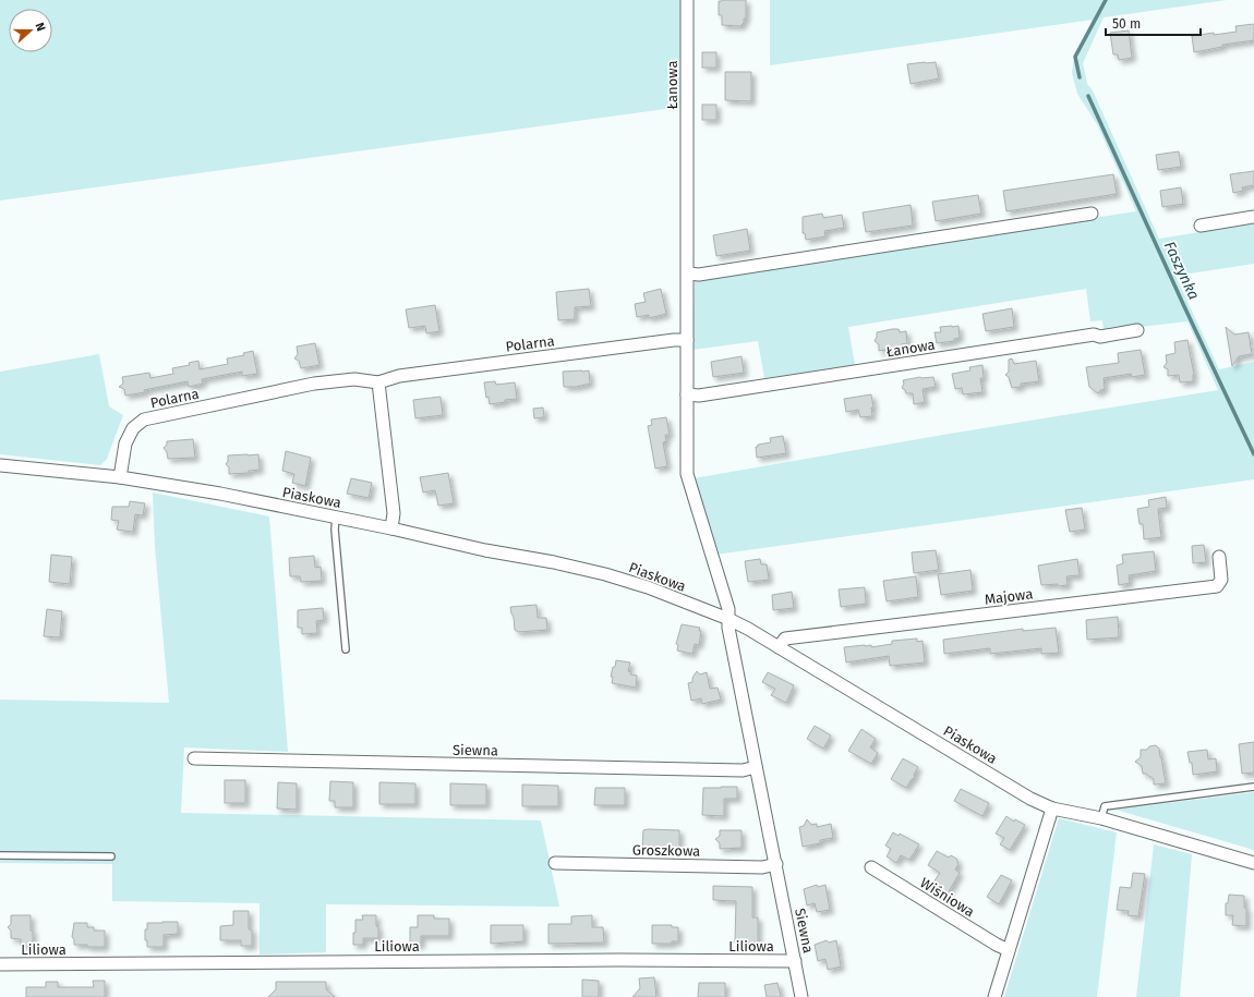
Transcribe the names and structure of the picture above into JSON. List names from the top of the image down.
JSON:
{
  "streets": {
    "street": [
      "Łanowa",
      "Polarna",
      "Piaskowa",
      "Majowa",
      "Siewna",
      "Groszkowa",
      "Wiśniowa",
      "Liliowa"
    ]
  },
  "crossings": [
    ["Łanowa", "Polarna"],
    ["Łanowa", "Piaskowa"],
    ["Łanowa", "Siewna"],
    ["Polarna", "Piaskowa"],
    ["Piaskowa", "Majowa"],
    ["Piaskowa", "Siewna"],
    ["Siewna", "Groszkowa"],
    ["Siewna", "Liliowa"]
  ],
  "water": ["Faszynka"],
  "scale_bar": "50 m",
  "north": "right"
}
